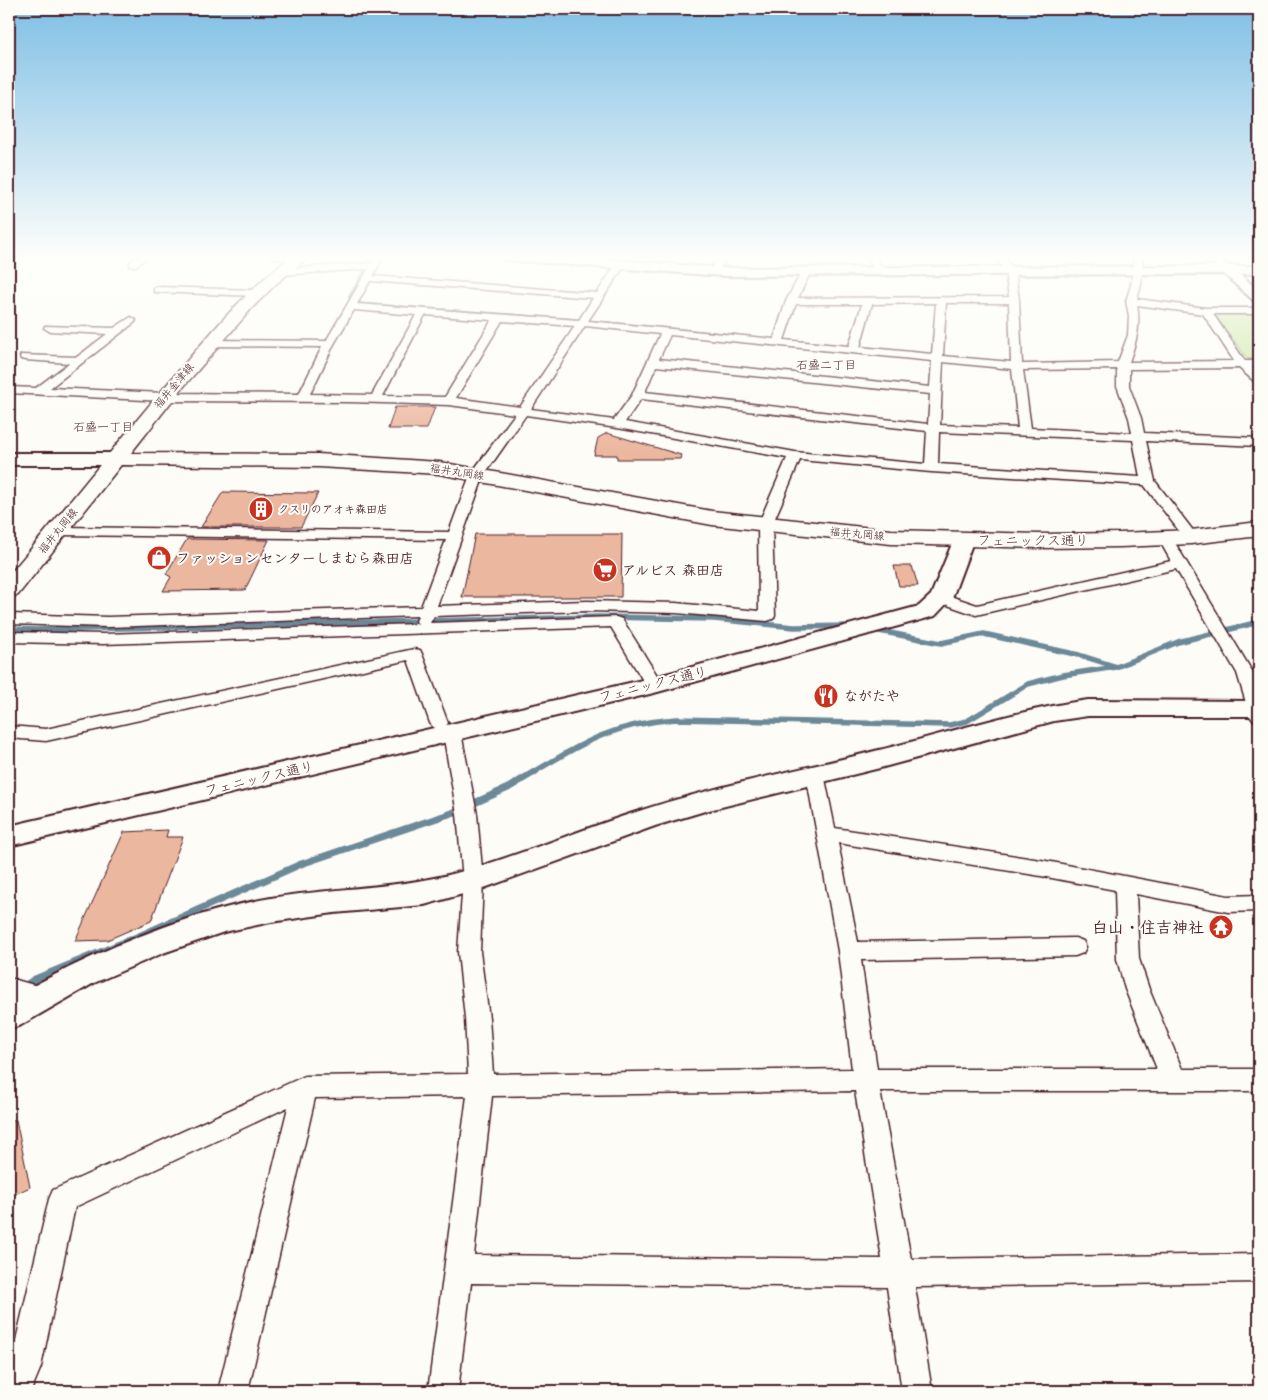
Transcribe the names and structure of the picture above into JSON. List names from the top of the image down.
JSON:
{
  "streets": {
    "main road": ["福井金津線", "福井丸岡線", "フェニックス通り"]
  },
  "crossings": [
    ["福井金津線", "福井丸岡線"],
    ["福井丸岡線", "フェニックス通り"]
  ],
  "districts": ["石盛二丁目", "石盛一丁目"],
  "places": {
    "building": ["クスリのアオキ森田店"],
    "shop": ["ファッションセンターしまむら森田店"],
    "supermarket": ["アルビス 森田店"],
    "restaurant": ["ながたや"],
    "temple": ["白山・住吉神社"]
  }
}
